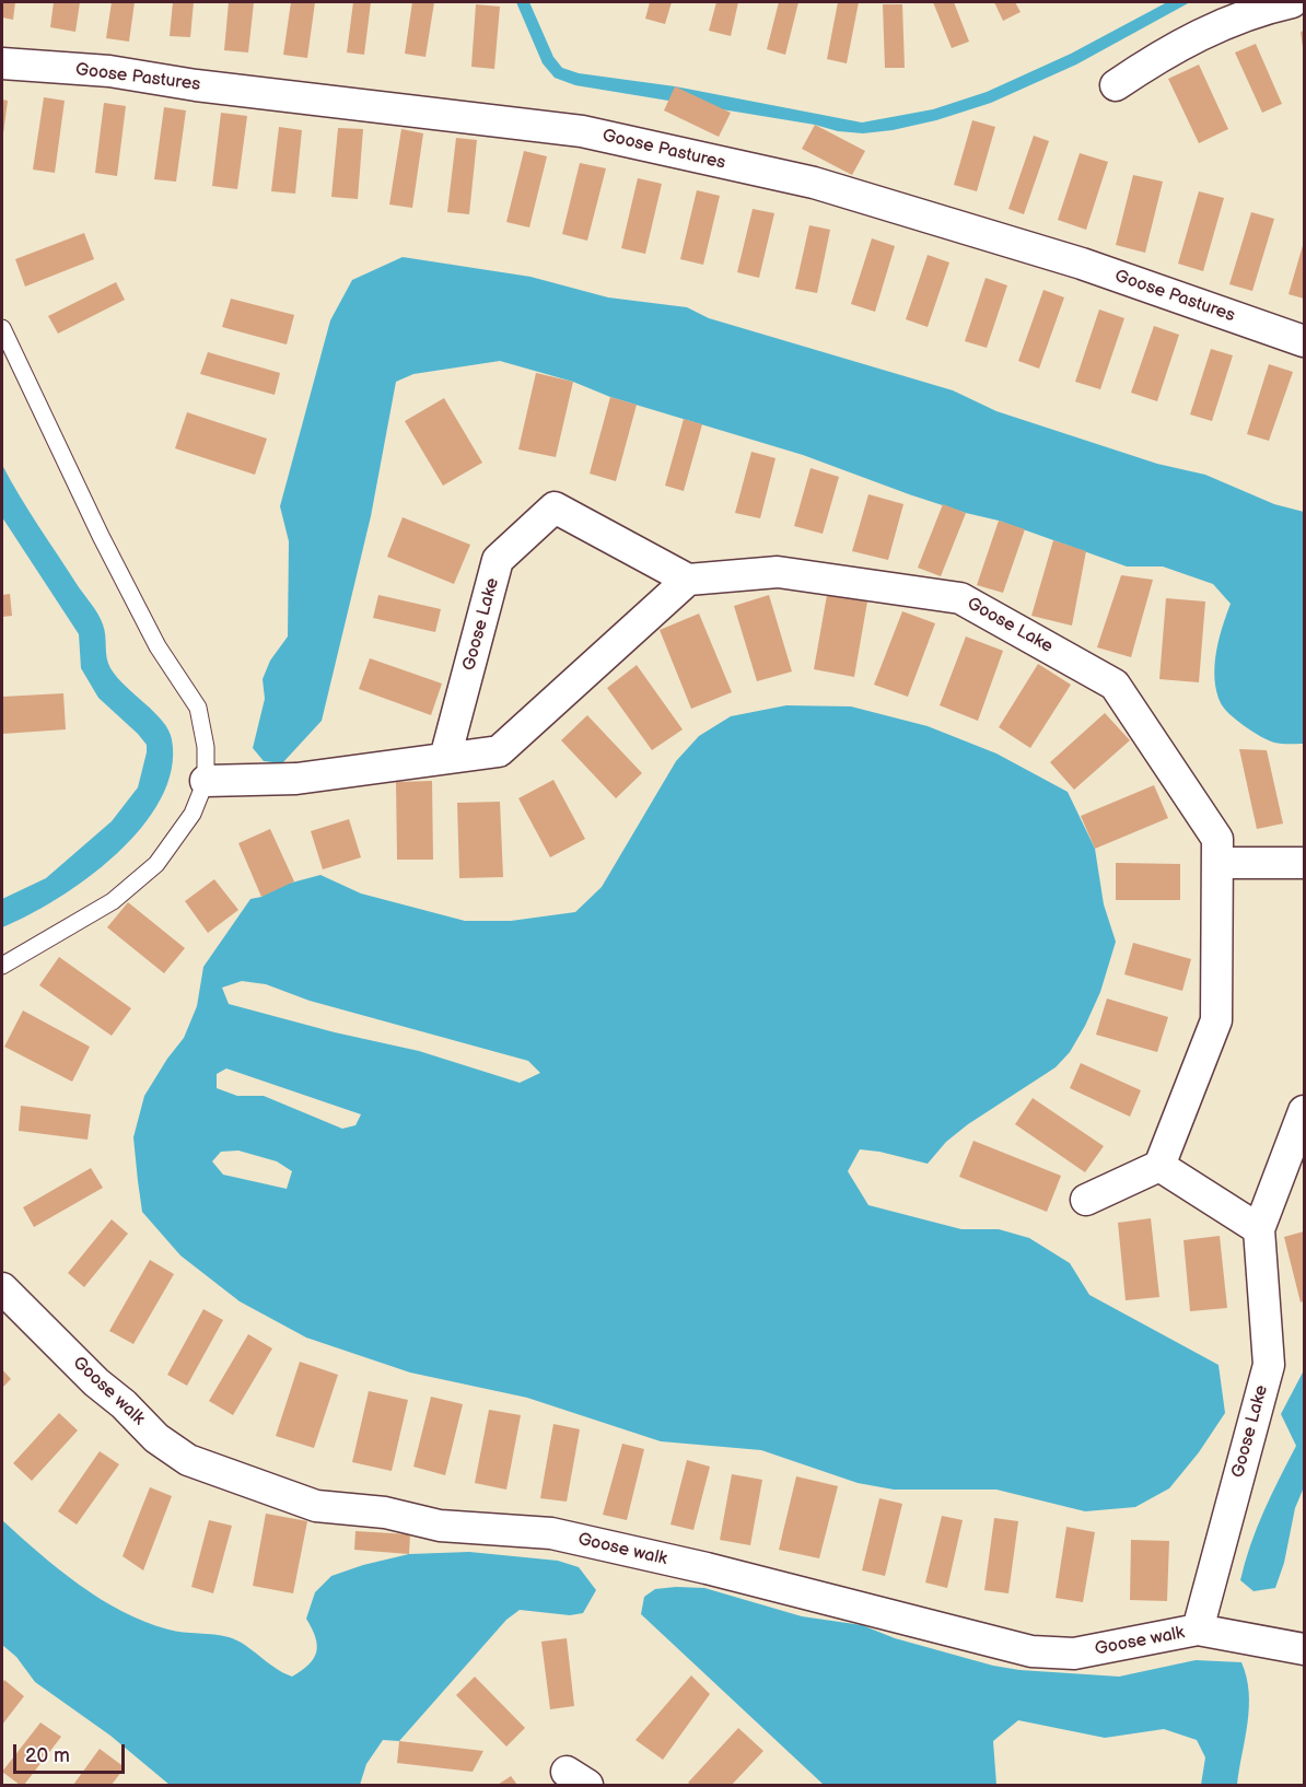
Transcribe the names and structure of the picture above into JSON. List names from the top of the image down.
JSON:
{
  "streets": {
    "street": ["Goose Pastures", "Goose Lake", "Goose walk"]
  },
  "crossings": [
    ["Goose Lake", "Goose walk"]
  ],
  "scale_bar": "20 m"
}
